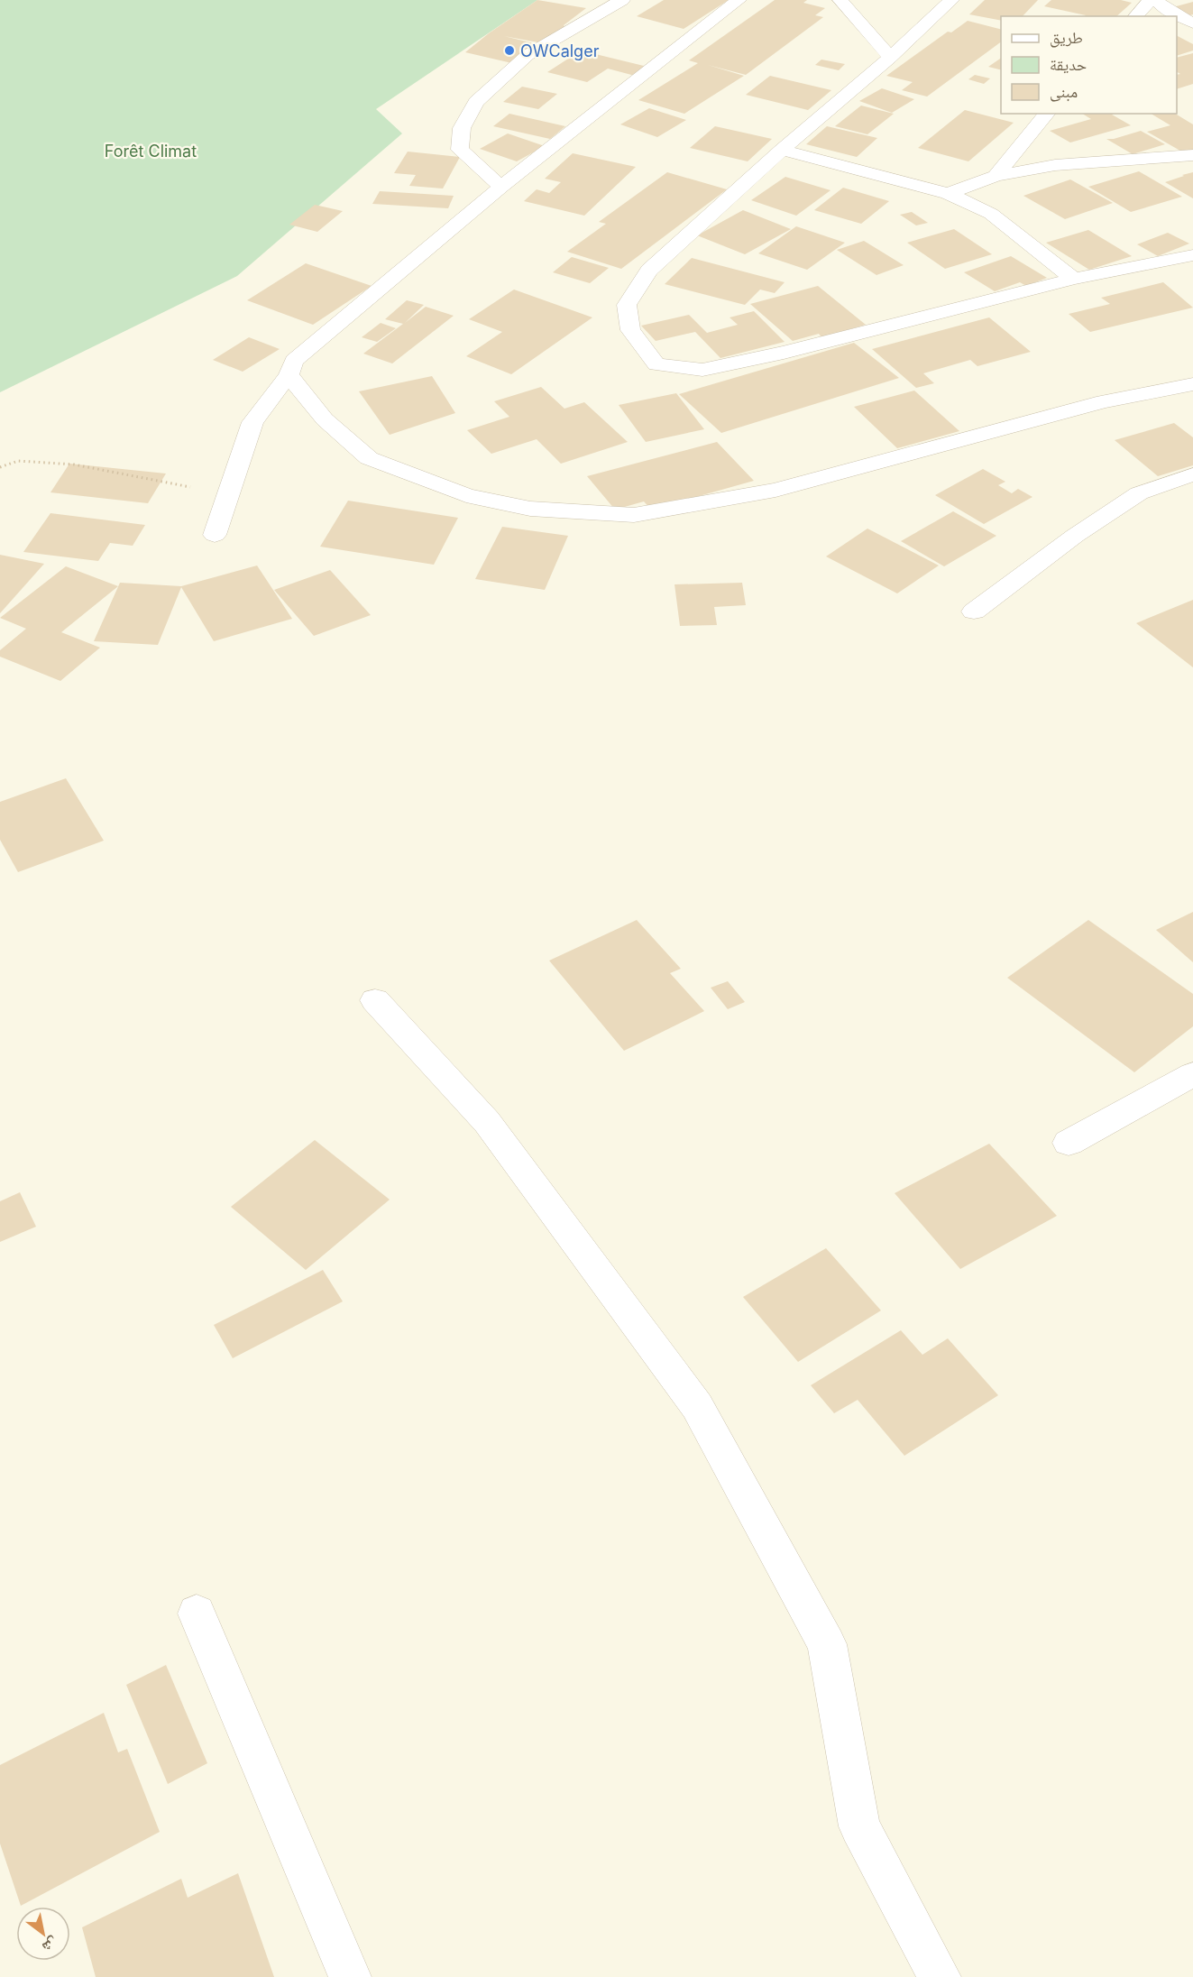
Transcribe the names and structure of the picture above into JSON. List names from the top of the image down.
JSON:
{
  "parks": ["Forêt Climat"],
  "places": ["OWCalger"],
  "legend": ["طريق", "حديقة", "مبنى"],
  "north": "bottom right"
}
